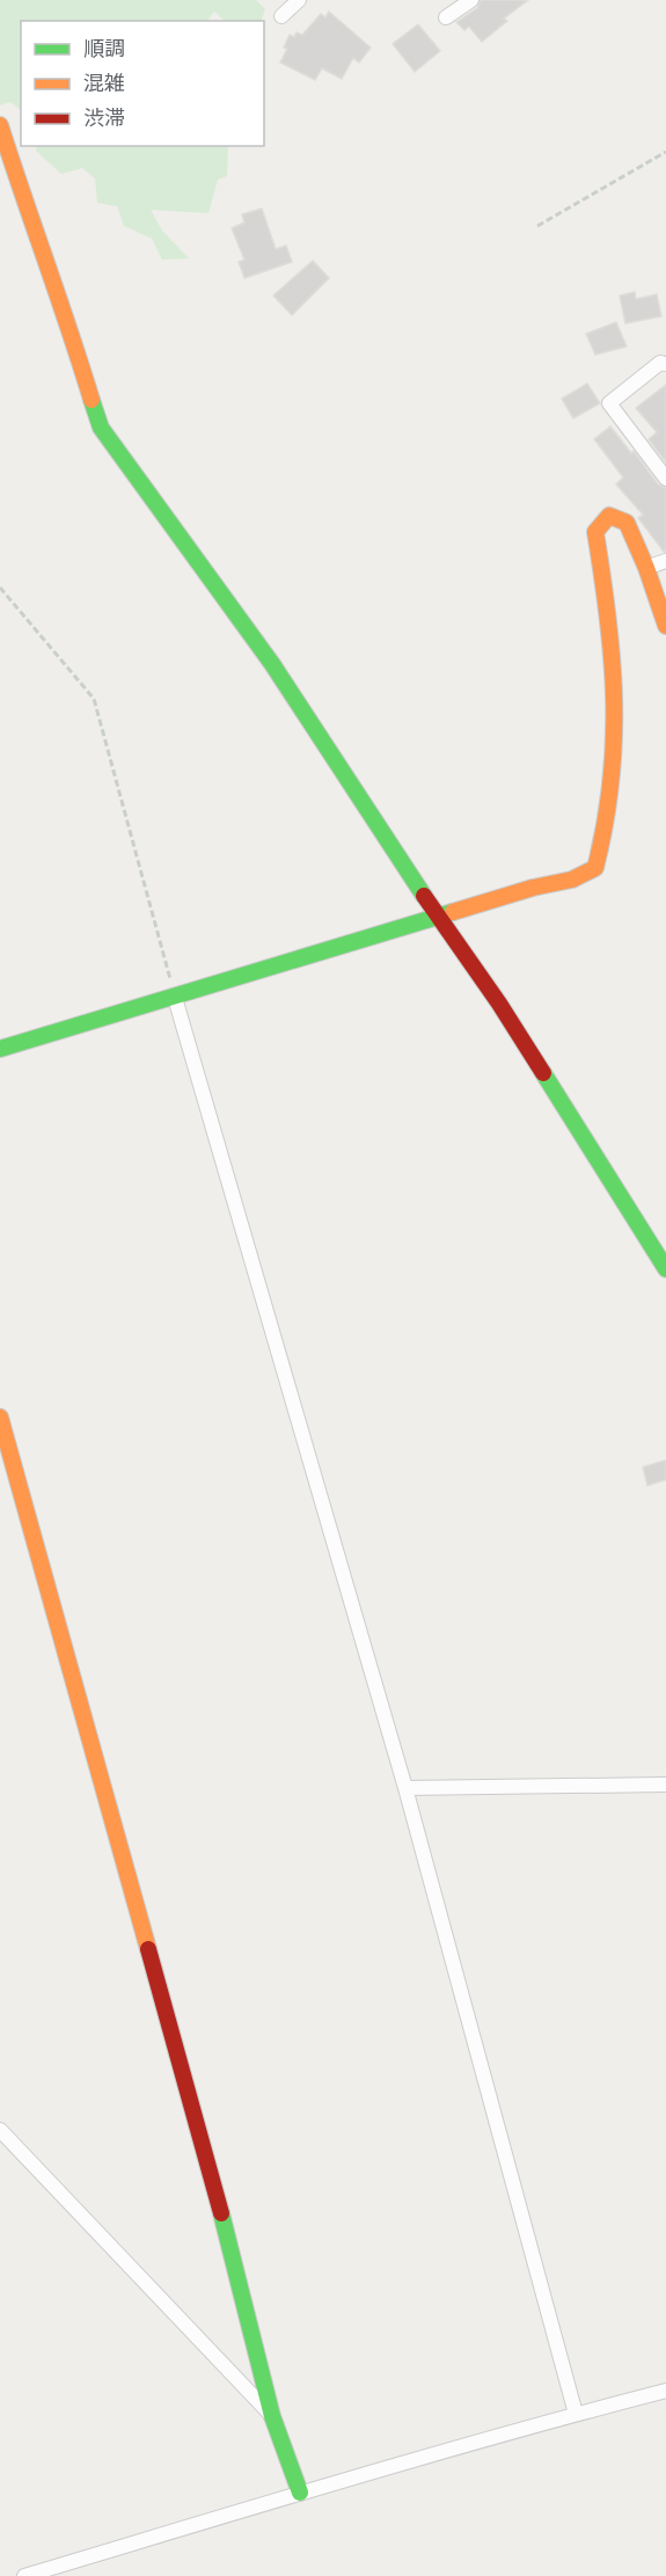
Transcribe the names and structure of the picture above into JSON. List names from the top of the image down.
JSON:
{
  "legend": ["順調", "混雑", "渋滞"]
}
